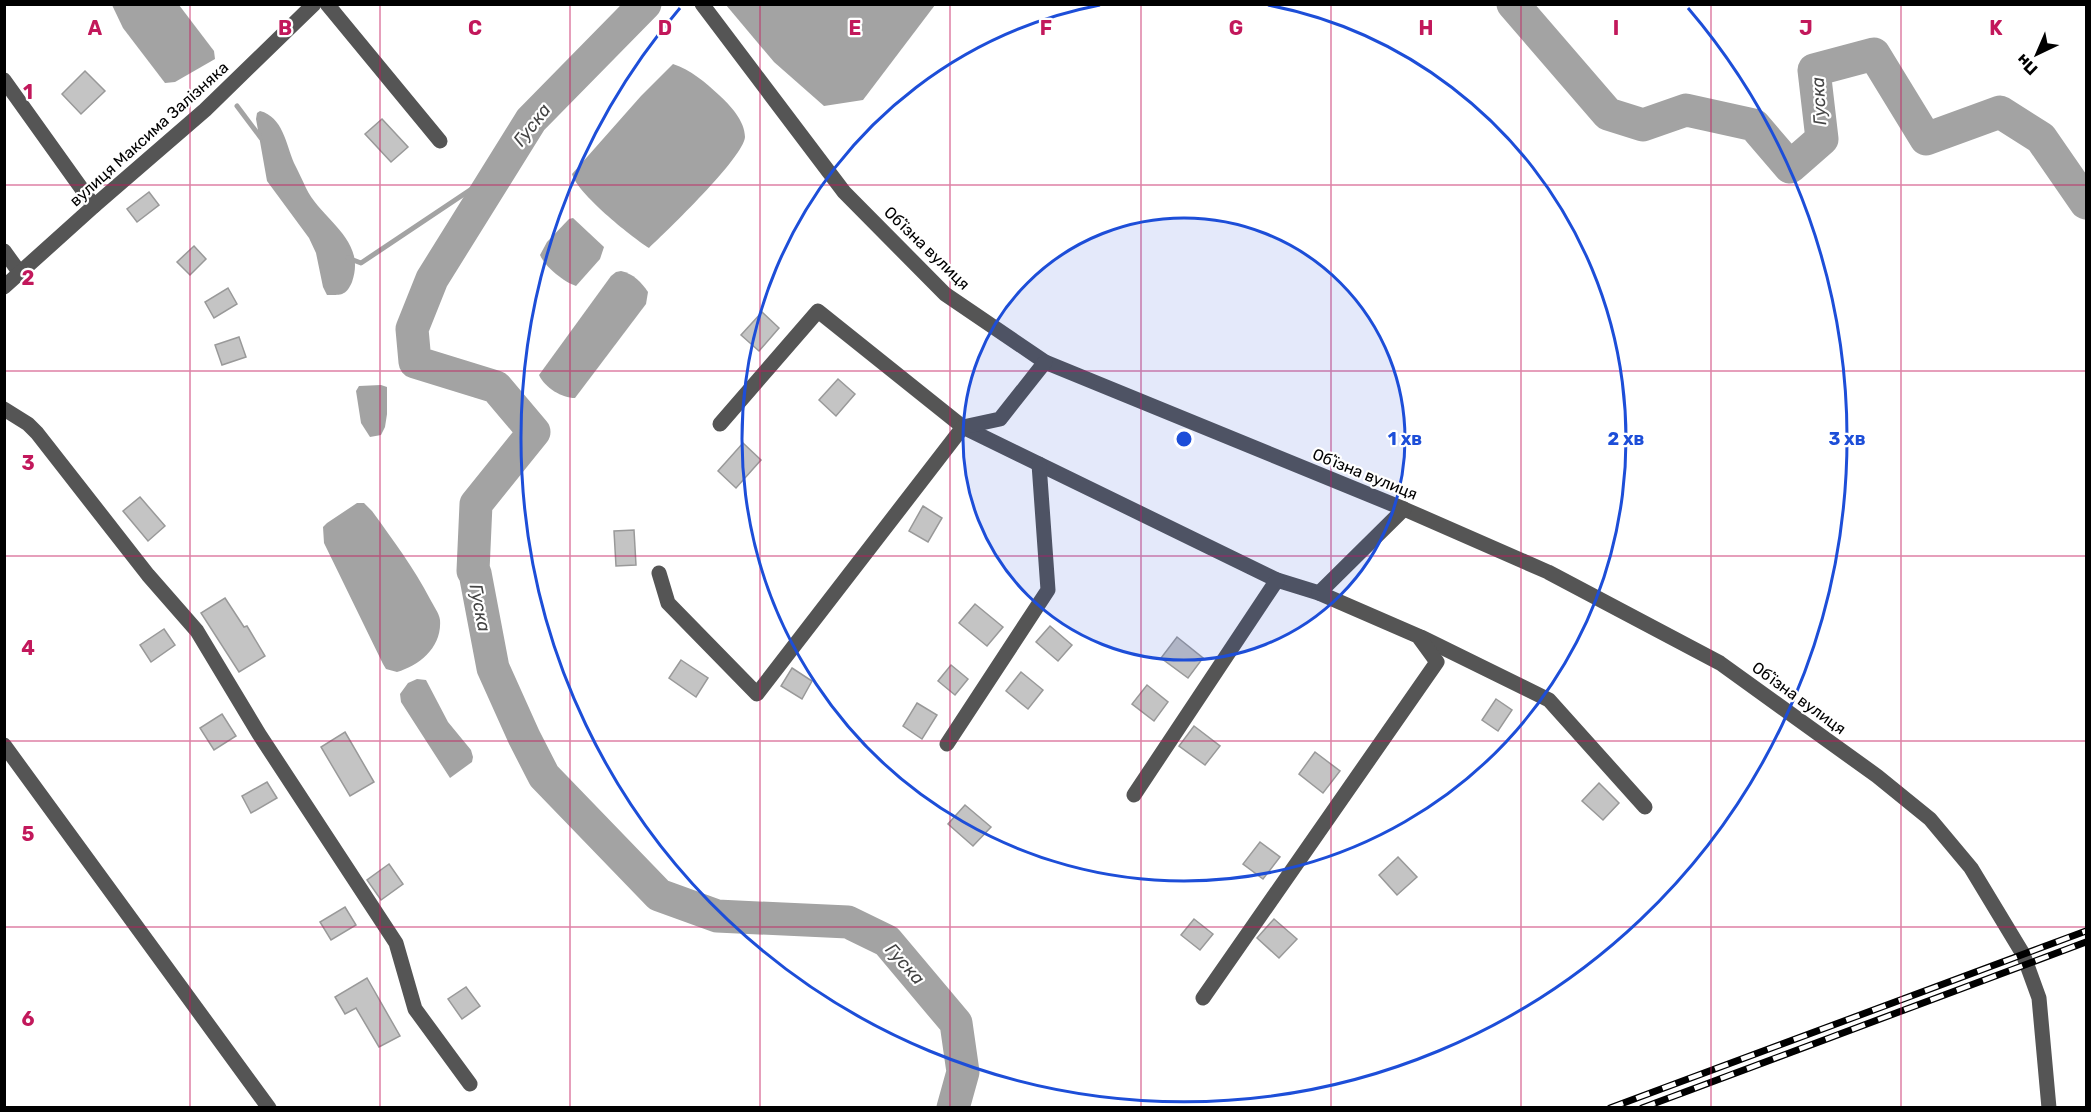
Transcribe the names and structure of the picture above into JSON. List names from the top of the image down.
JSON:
{
  "streets": {
    "street": ["вулиця Максима Залізняка", "Обʼїзна вулиця"]
  },
  "water": ["Гуска"],
  "north": "bottom left",
  "grid": {
    "columns": [
      "A",
      "B",
      "C",
      "D",
      "E",
      "F",
      "G",
      "H",
      "I",
      "J",
      "K"
    ],
    "rows": [
      "1",
      "2",
      "3",
      "4",
      "5",
      "6"
    ]
  },
  "rings": ["1 хв", "2 хв", "3 хв"]
}
